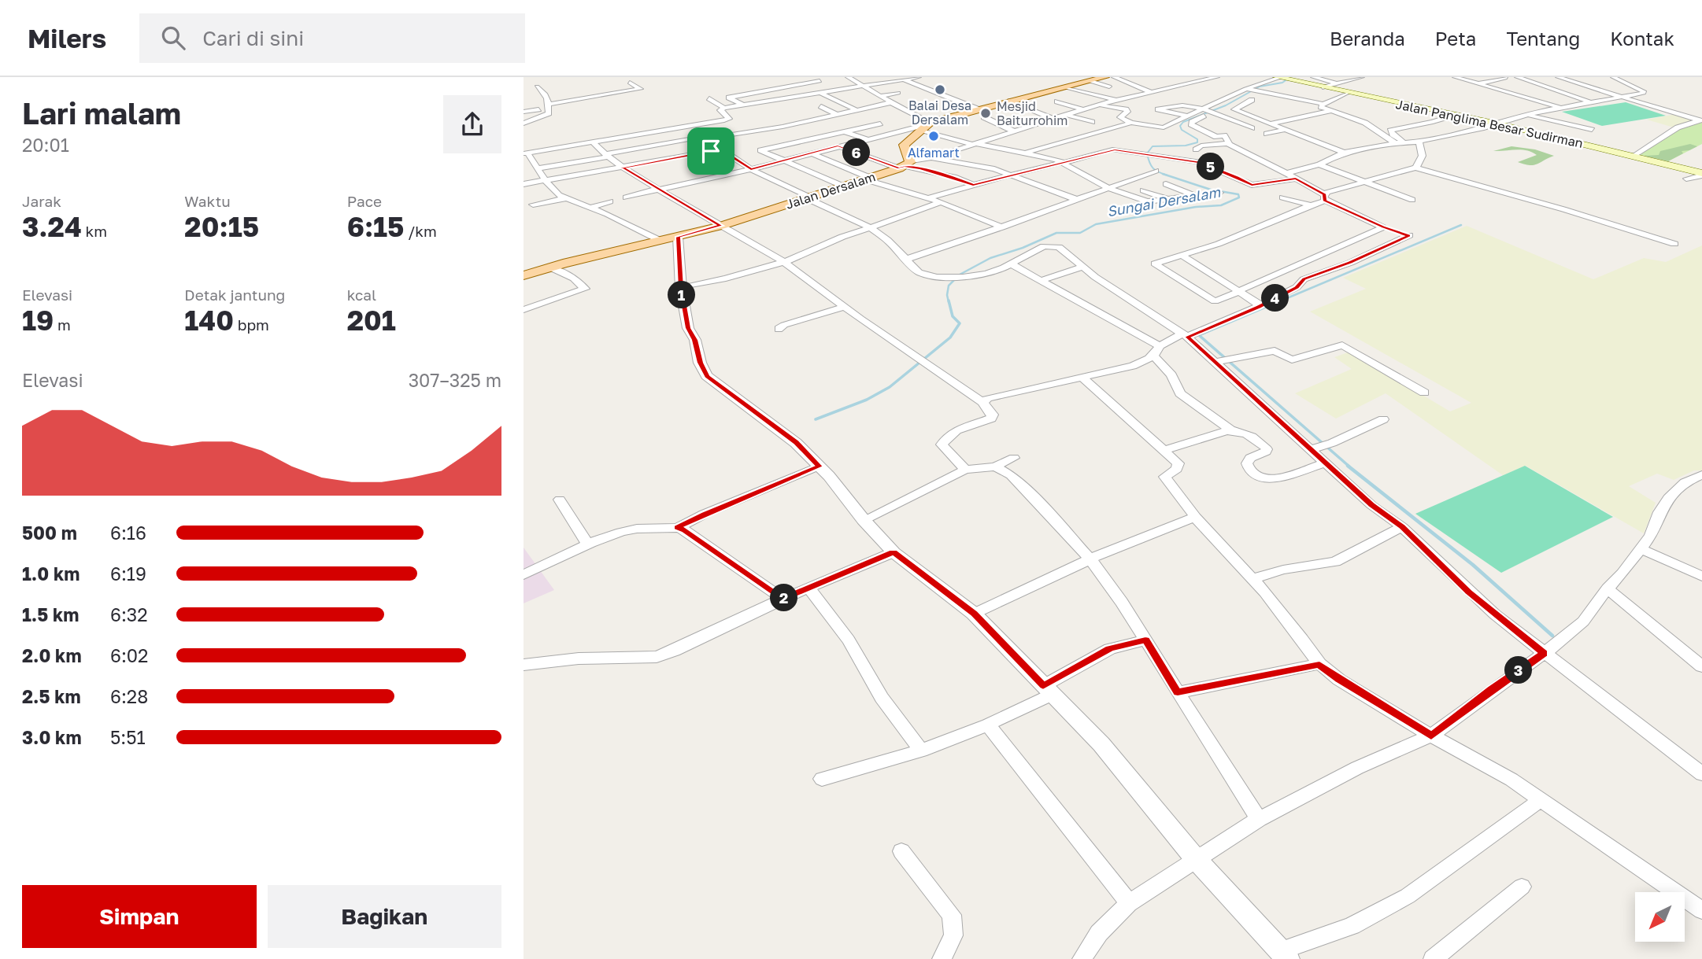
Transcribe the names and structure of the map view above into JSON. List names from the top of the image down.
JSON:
{
  "streets": {
    "main road": ["Jalan Panglima Besar Sudirman", "Jalan Dersalam"]
  },
  "water": ["Sungai Dersalam"],
  "places": ["Balai Desa Dersalam", "Mesjid Baiturrohim", "Alfamart"],
  "north": "bottom left",
  "page": {
    "header": "Milers",
    "search": "Cari di sini",
    "nav": [
      "Beranda",
      "Peta",
      "Tentang",
      "Kontak"
    ],
    "heading": ["Lari malam", "20:01"],
    "pins": [
      "6",
      "5",
      "1",
      "4",
      "2",
      "3"
    ],
    "stats": [
      ["Jarak", "3.24 km"],
      ["Waktu", "20:15"],
      ["Pace", "6:15 /km"],
      ["Elevasi", "19 m"],
      ["Detak jantung", "140 bpm"],
      ["kcal", "201"]
    ],
    "chart": ["Elevasi", "307–325 m"],
    "list": [
      {
        "name": "500 m",
        "note": "6:16"
      },
      {
        "name": "1.0 km",
        "note": "6:19"
      },
      {
        "name": "1.5 km",
        "note": "6:32"
      },
      {
        "name": "2.0 km",
        "note": "6:02"
      },
      {
        "name": "2.5 km",
        "note": "6:28"
      },
      {
        "name": "3.0 km",
        "note": "5:51"
      }
    ],
    "buttons": ["Simpan", "Bagikan"]
  }
}
